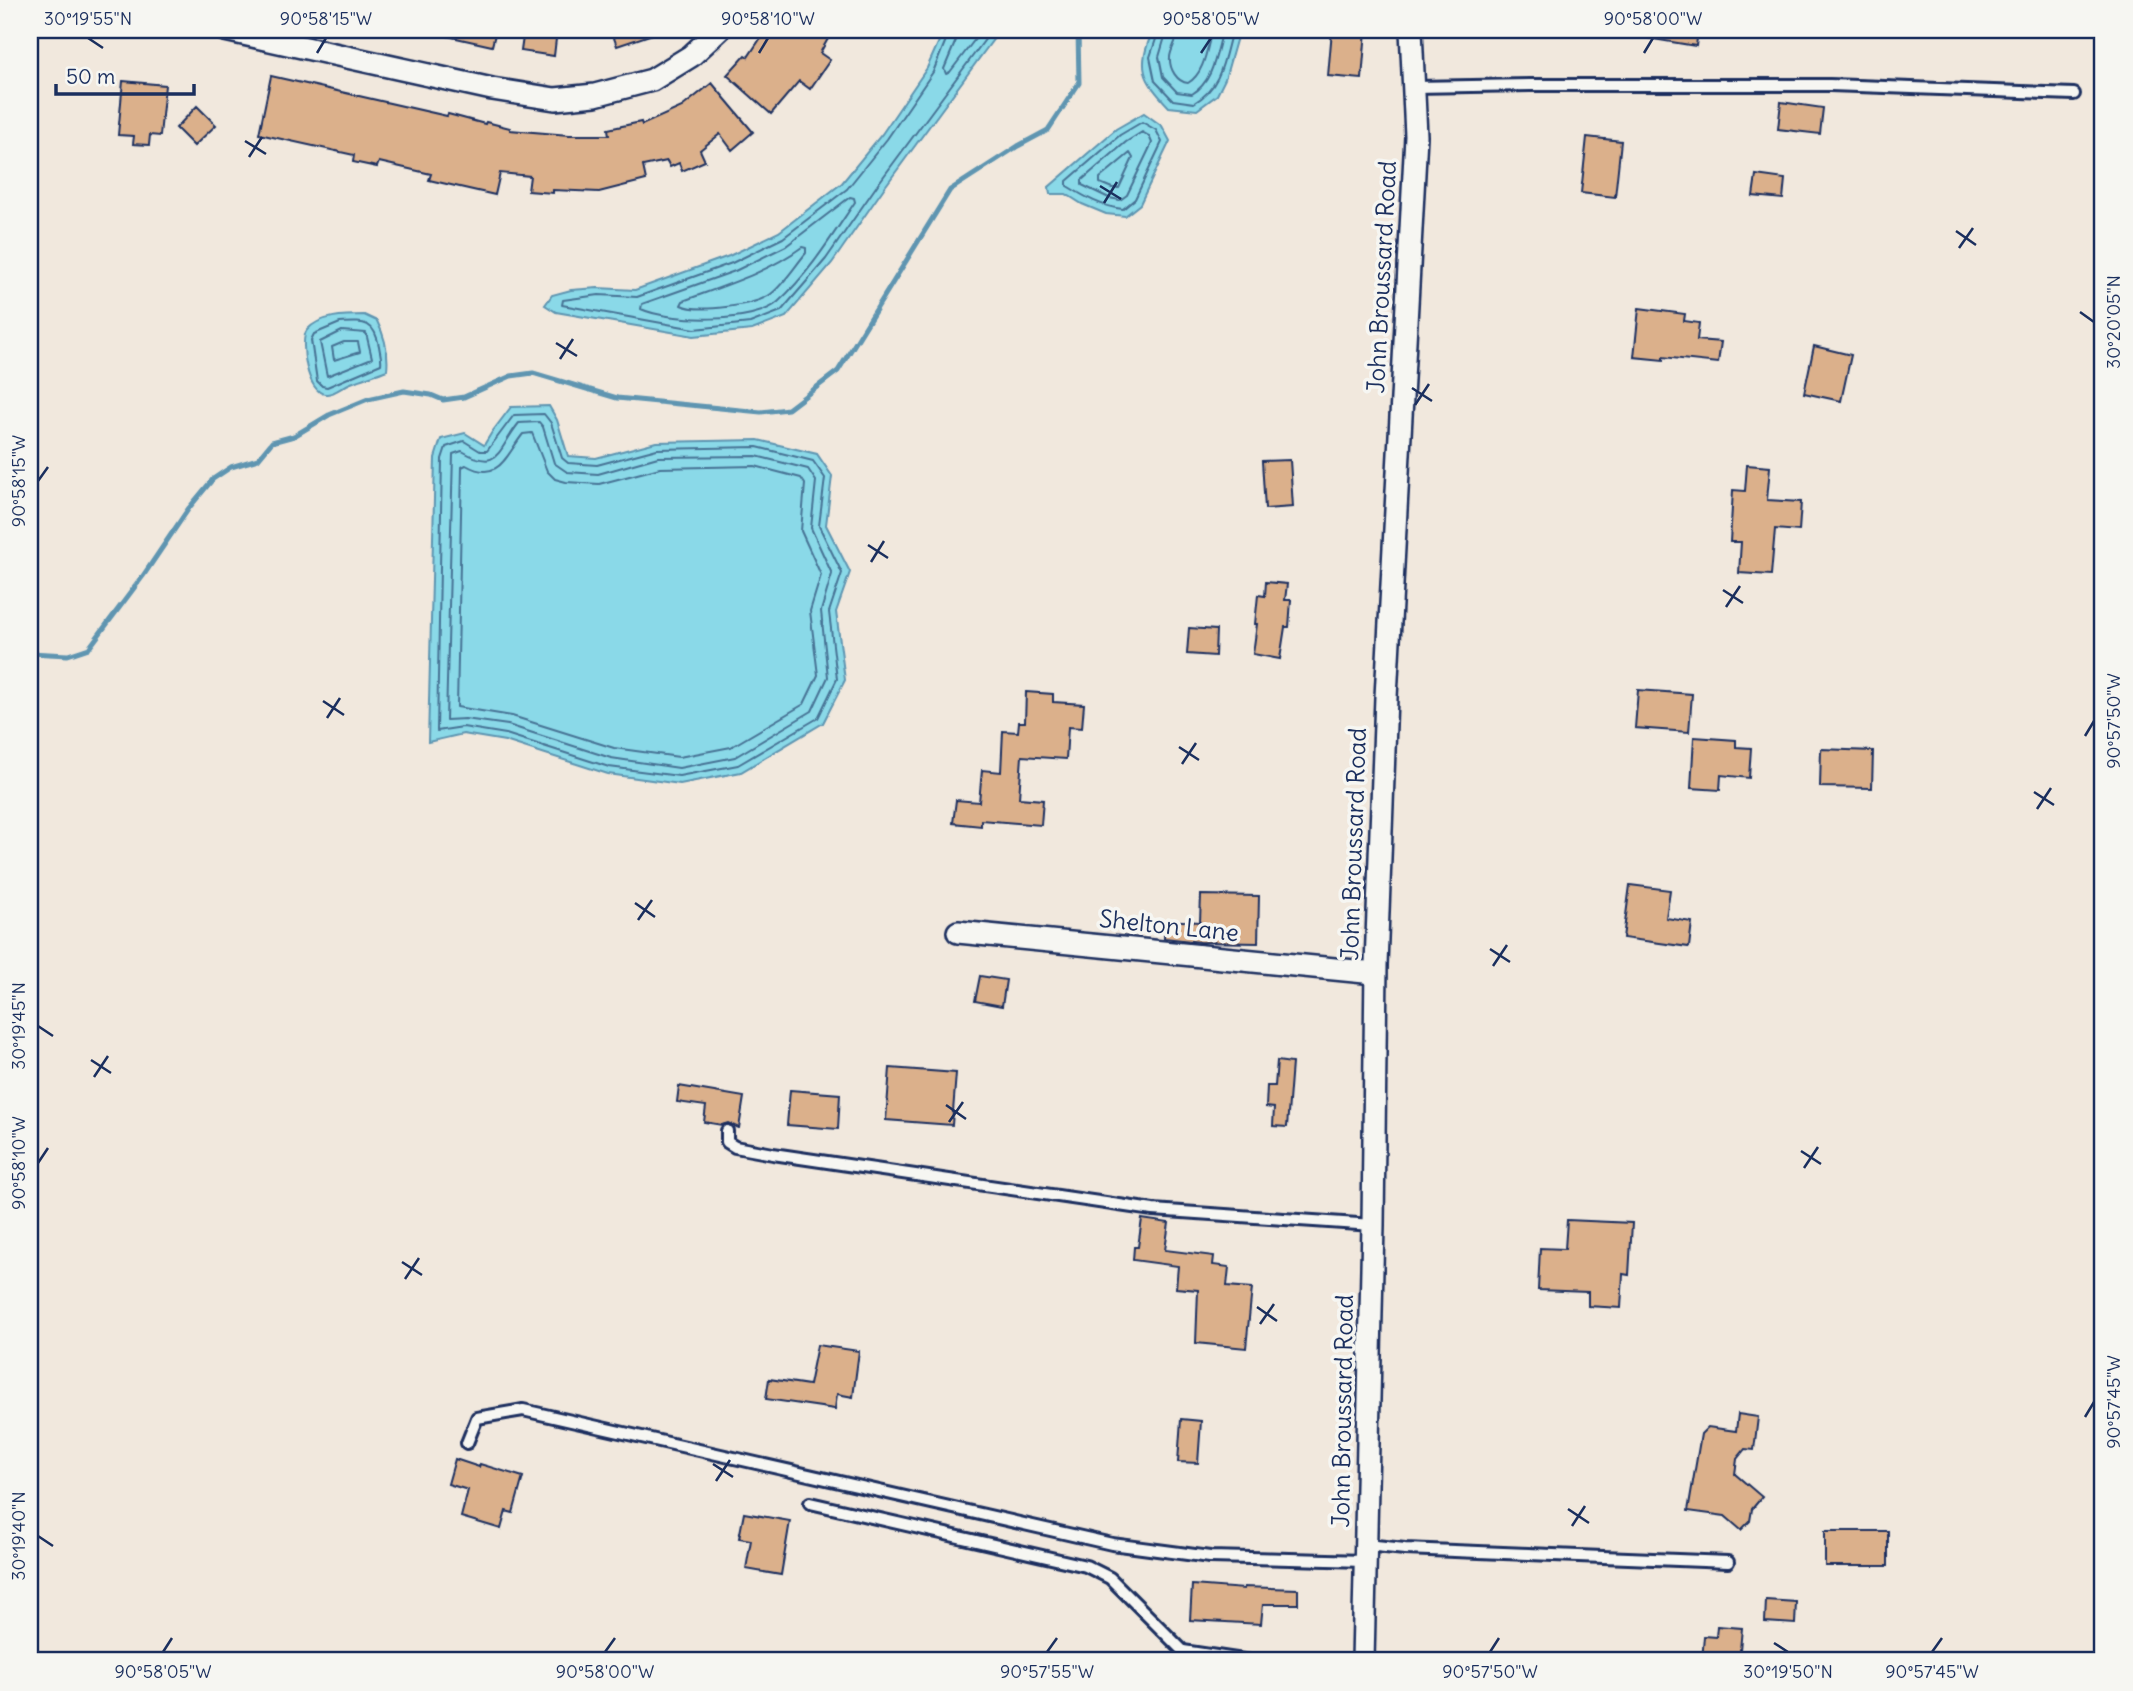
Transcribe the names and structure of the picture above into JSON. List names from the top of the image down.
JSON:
{
  "streets": {
    "street": ["John Broussard Road", "Shelton Lane"]
  },
  "crossings": [
    ["John Broussard Road", "Shelton Lane"]
  ],
  "scale_bar": "50 m",
  "coordinates": [
    "30°19'55\"N",
    "90°58'15\"W",
    "90°58'10\"W",
    "90°58'05\"W",
    "90°58'00\"W",
    "30°20'05\"N",
    "90°57'50\"W",
    "30°19'45\"N",
    "90°57'45\"W",
    "30°19'40\"N",
    "90°57'55\"W",
    "30°19'50\"N"
  ]
}
